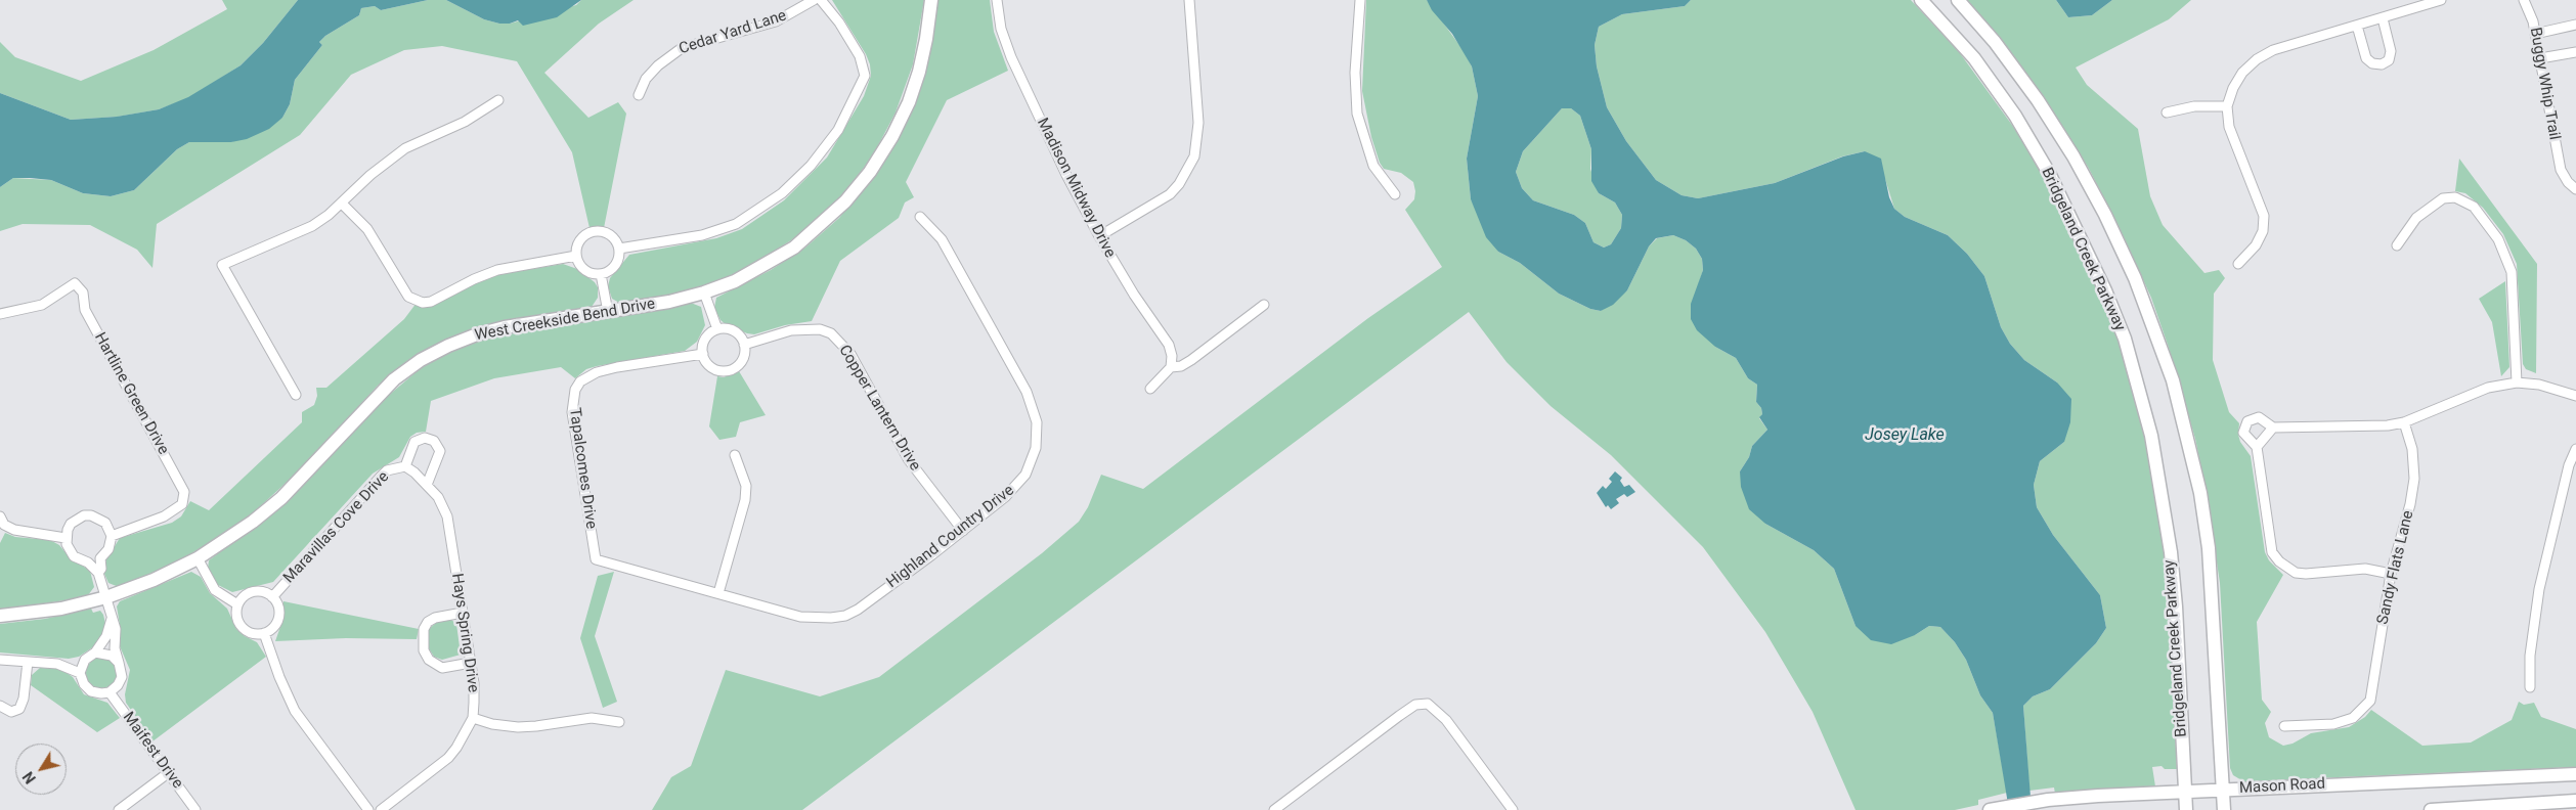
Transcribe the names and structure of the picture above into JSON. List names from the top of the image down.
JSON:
{
  "streets": {
    "main road": ["Bridgeland Creek Parkway", "West Creekside Bend Drive", "Mason Road"],
    "street": [
      "Cedar Yard Lane",
      "Buggy Whip Trail",
      "Madison Midway Drive",
      "Hartline Green Drive",
      "Copper Lantern Drive",
      "Tapalcomes Drive",
      "Maravillas Cove Drive",
      "Highland Country Drive",
      "Sandy Flats Lane",
      "Hays Spring Drive",
      "Maifest Drive"
    ]
  },
  "crossings": [
    ["Bridgeland Creek Parkway", "Mason Road"],
    ["Copper Lantern Drive", "Tapalcomes Drive"],
    ["Copper Lantern Drive", "Highland Country Drive"],
    ["Tapalcomes Drive", "Highland Country Drive"],
    ["Maravillas Cove Drive", "Hays Spring Drive"]
  ],
  "water": ["Josey Lake"],
  "north": "bottom left"
}
